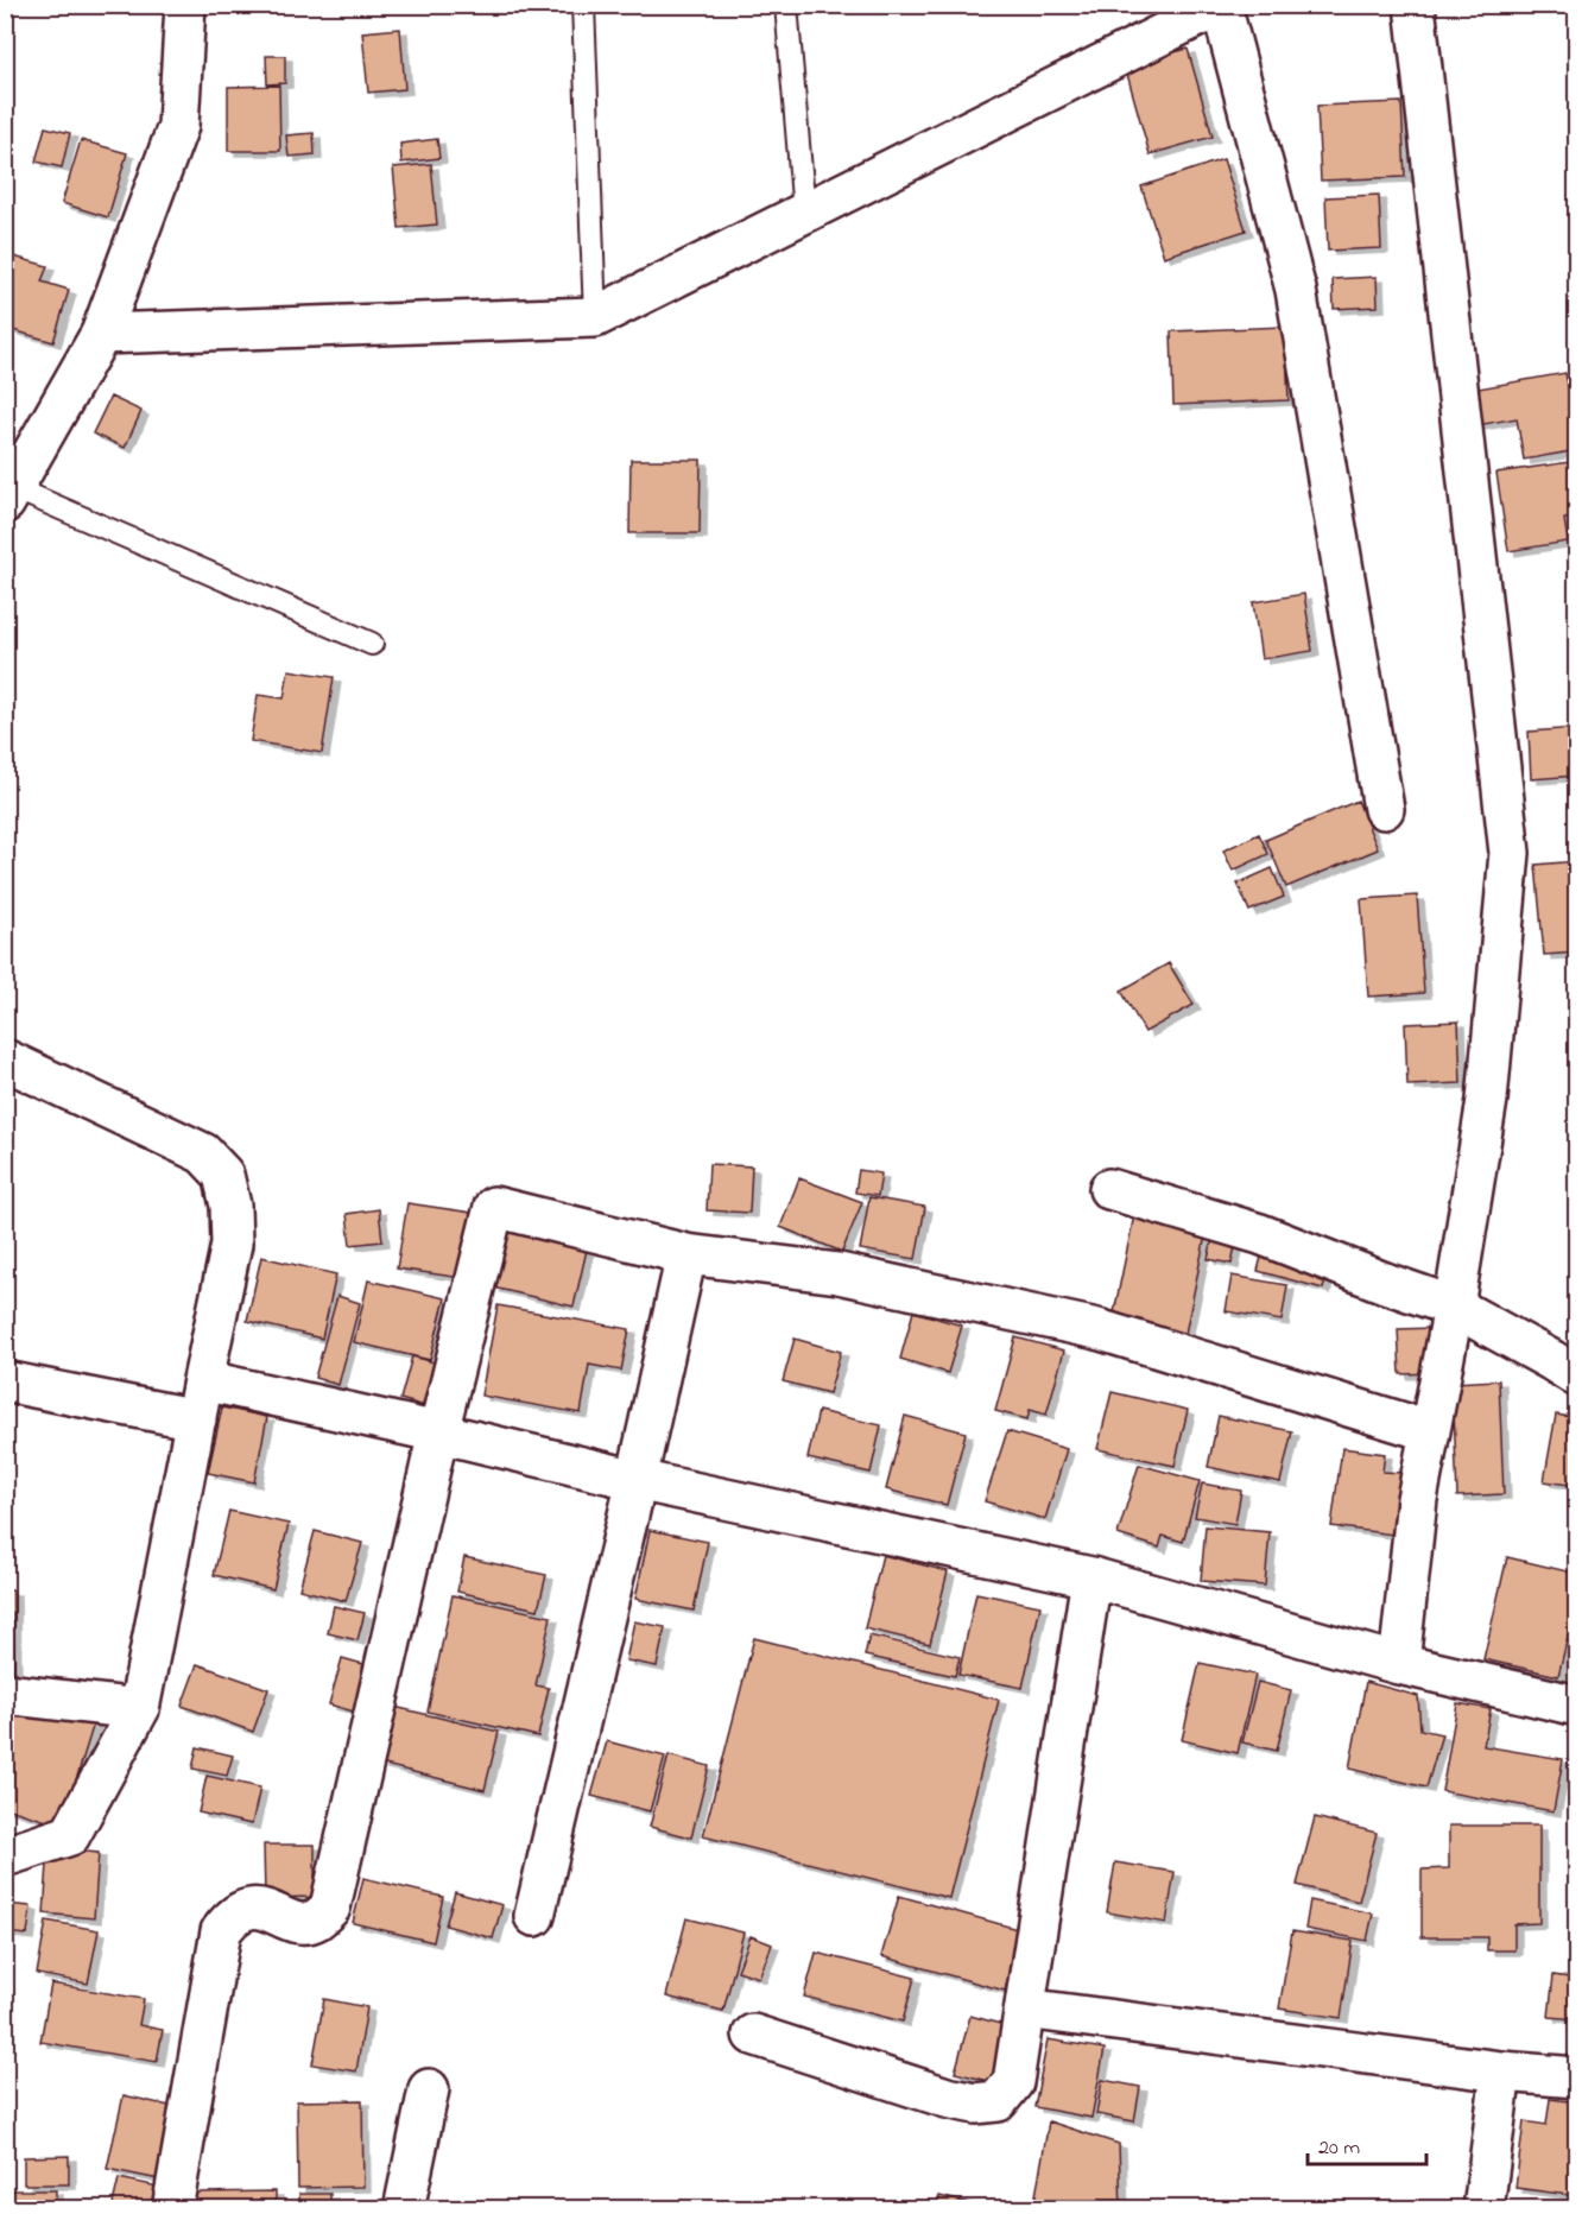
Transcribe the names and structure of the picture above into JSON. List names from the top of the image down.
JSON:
{
  "scale_bar": "20 m"
}
